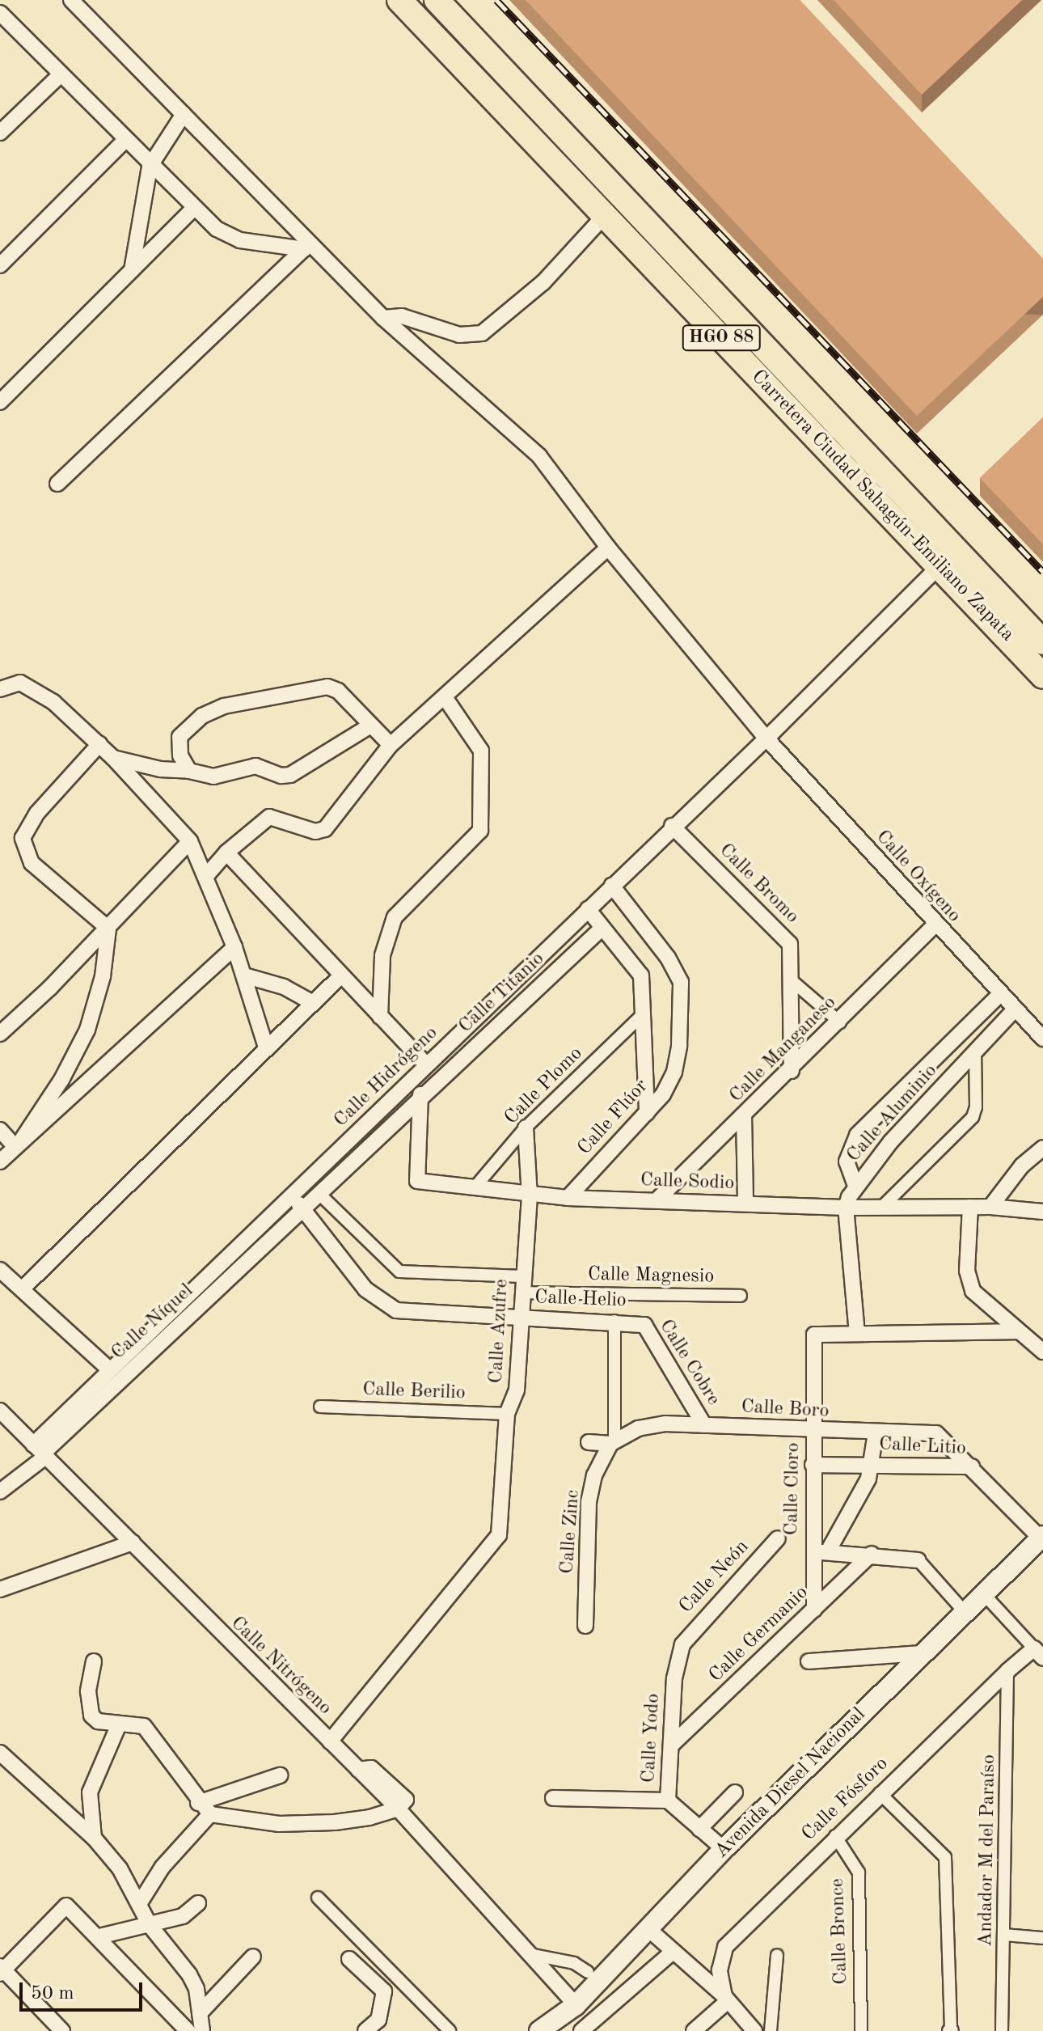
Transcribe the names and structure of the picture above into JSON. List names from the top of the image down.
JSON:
{
  "streets": {
    "main road": ["HGO 88", "Carretera Ciudad Sahagún-Emiliano Zapata"],
    "street": [
      "Calle Oxígeno",
      "Calle Bromo",
      "Calle Titanio",
      "Calle Manganeso",
      "Calle Hidrógeno",
      "Calle Plomo",
      "Calle Aluminio",
      "Calle Flúor",
      "Calle Sodio",
      "Calle Magnesio",
      "Calle Helio",
      "Calle Níquel",
      "Calle Azufre",
      "Calle Cobre",
      "Calle Berilio",
      "Calle Boro",
      "Calle Litio",
      "Calle Cloro",
      "Calle Zinc",
      "Calle Neón",
      "Calle Germanio",
      "Calle Nitrógeno",
      "Calle Yodo",
      "Avenida Diesel Nacional",
      "Calle Fósforo",
      "Andador M del Paraíso",
      "Calle Bronce"
    ]
  },
  "crossings": [
    ["Carretera Ciudad Sahagún-Emiliano Zapata", "Calle Hidrógeno"],
    ["Calle Oxígeno", "Calle Manganeso"],
    ["Calle Oxígeno", "Calle Hidrógeno"],
    ["Calle Oxígeno", "Calle Aluminio"],
    ["Calle Bromo", "Calle Manganeso"],
    ["Calle Bromo", "Calle Hidrógeno"],
    ["Calle Titanio", "Calle Sodio"],
    ["Calle Titanio", "Calle Níquel"],
    ["Calle Manganeso", "Calle Sodio"],
    ["Calle Hidrógeno", "Calle Flúor"],
    ["Calle Hidrógeno", "Calle Níquel"],
    ["Calle Hidrógeno", "Calle Nitrógeno"],
    ["Calle Plomo", "Calle Sodio"],
    ["Calle Plomo", "Calle Azufre"],
    ["Calle Aluminio", "Calle Sodio"],
    ["Calle Flúor", "Calle Sodio"],
    ["Calle Sodio", "Calle Azufre"],
    ["Calle Magnesio", "Calle Azufre"],
    ["Calle Helio", "Calle Azufre"],
    ["Calle Helio", "Calle Cobre"],
    ["Calle Helio", "Calle Zinc"],
    ["Calle Níquel", "Calle Nitrógeno"],
    ["Calle Azufre", "Calle Berilio"],
    ["Calle Azufre", "Calle Nitrógeno"],
    ["Calle Cobre", "Calle Boro"],
    ["Calle Boro", "Calle Litio"],
    ["Calle Boro", "Calle Cloro"],
    ["Calle Boro", "Calle Zinc"],
    ["Calle Litio", "Calle Cloro"],
    ["Calle Litio", "Avenida Diesel Nacional"],
    ["Calle Cloro", "Calle Germanio"],
    ["Calle Neón", "Calle Yodo"],
    ["Calle Germanio", "Calle Yodo"],
    ["Calle Nitrógeno", "Avenida Diesel Nacional"],
    ["Calle Yodo", "Avenida Diesel Nacional"],
    ["Calle Fósforo", "Andador M del Paraíso"],
    ["Calle Fósforo", "Calle Bronce"]
  ],
  "scale_bar": "50 m"
}
